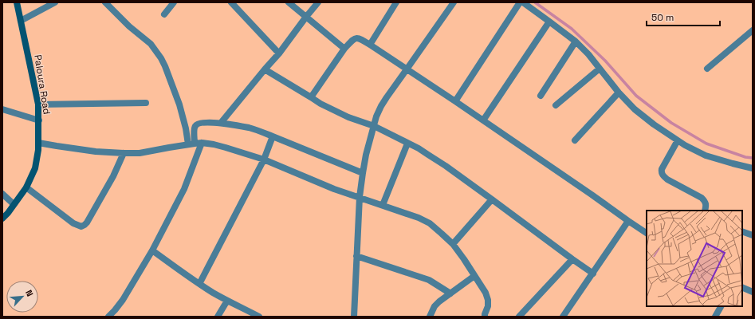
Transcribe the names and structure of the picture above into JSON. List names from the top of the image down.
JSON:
{
  "streets": {
    "main road": ["Paloura Road"]
  },
  "scale_bar": "50 m",
  "north": "top right"
}
